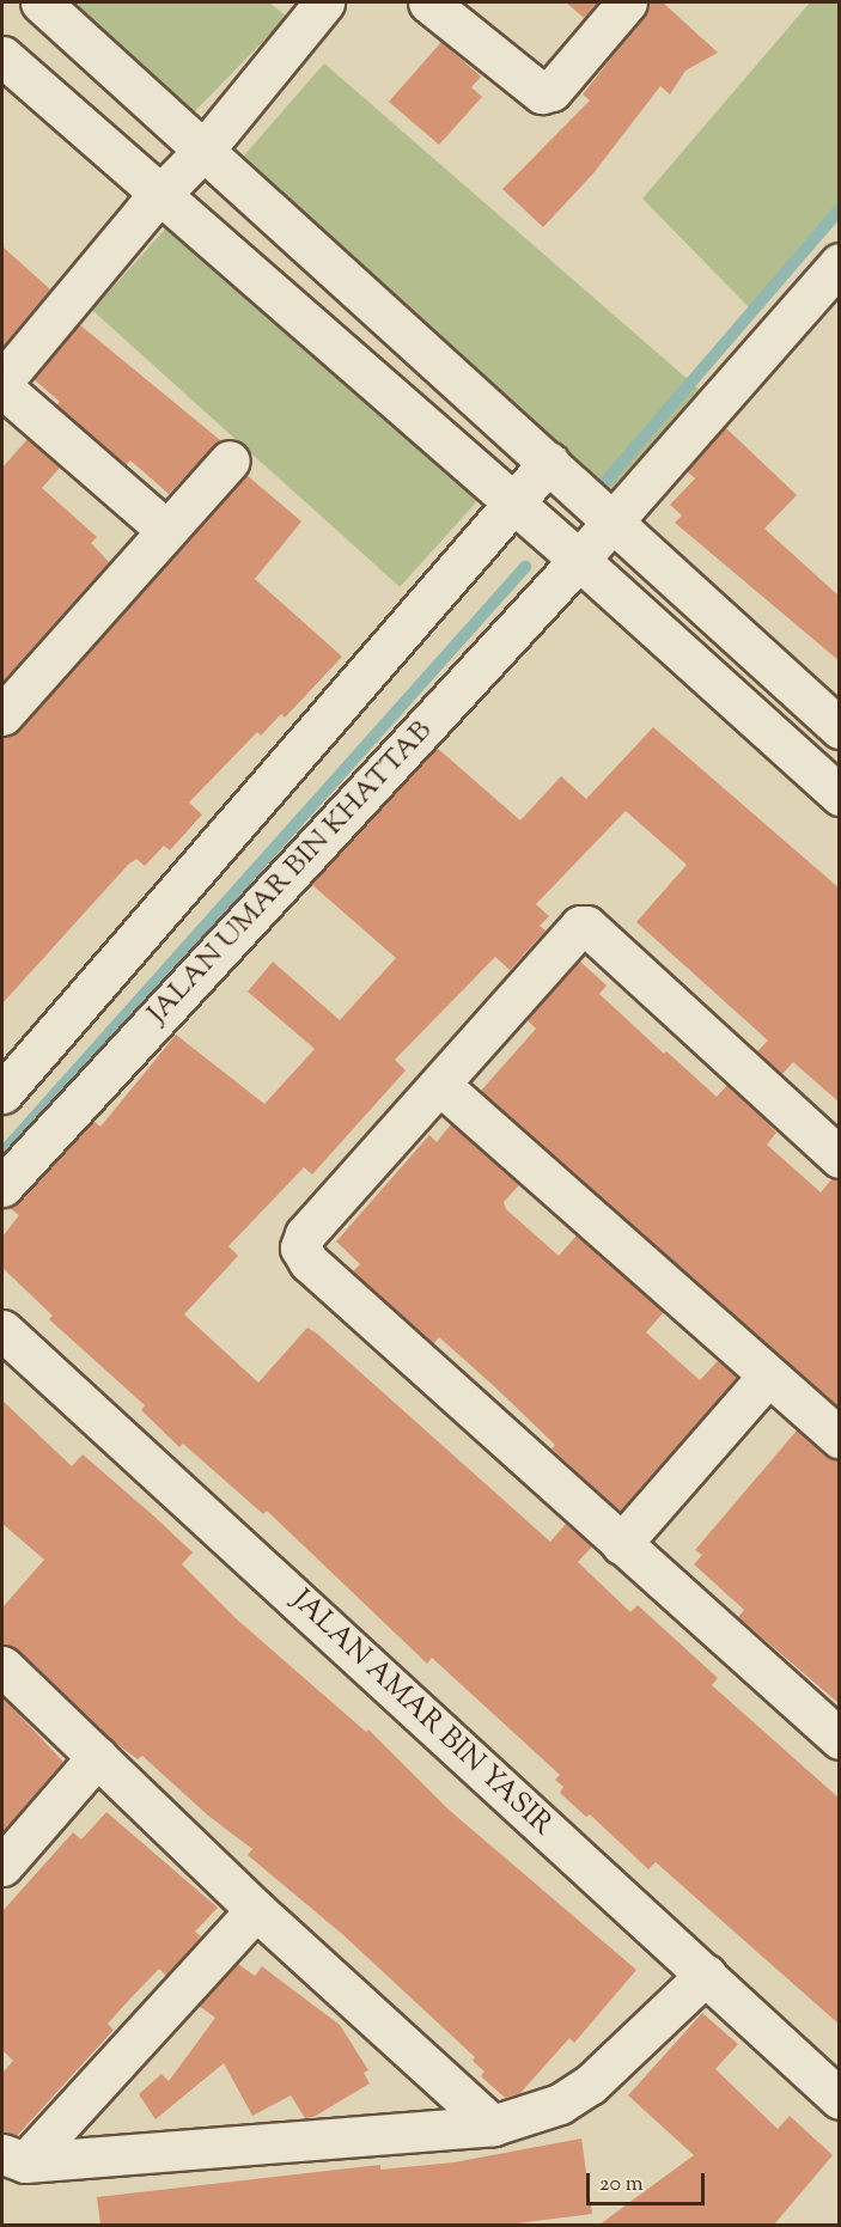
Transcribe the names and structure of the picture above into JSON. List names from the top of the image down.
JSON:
{
  "streets": {
    "street": ["JALAN UMAR BIN KHATTAB", "JALAN AMAR BIN YASIR"]
  },
  "scale_bar": "20 m"
}
